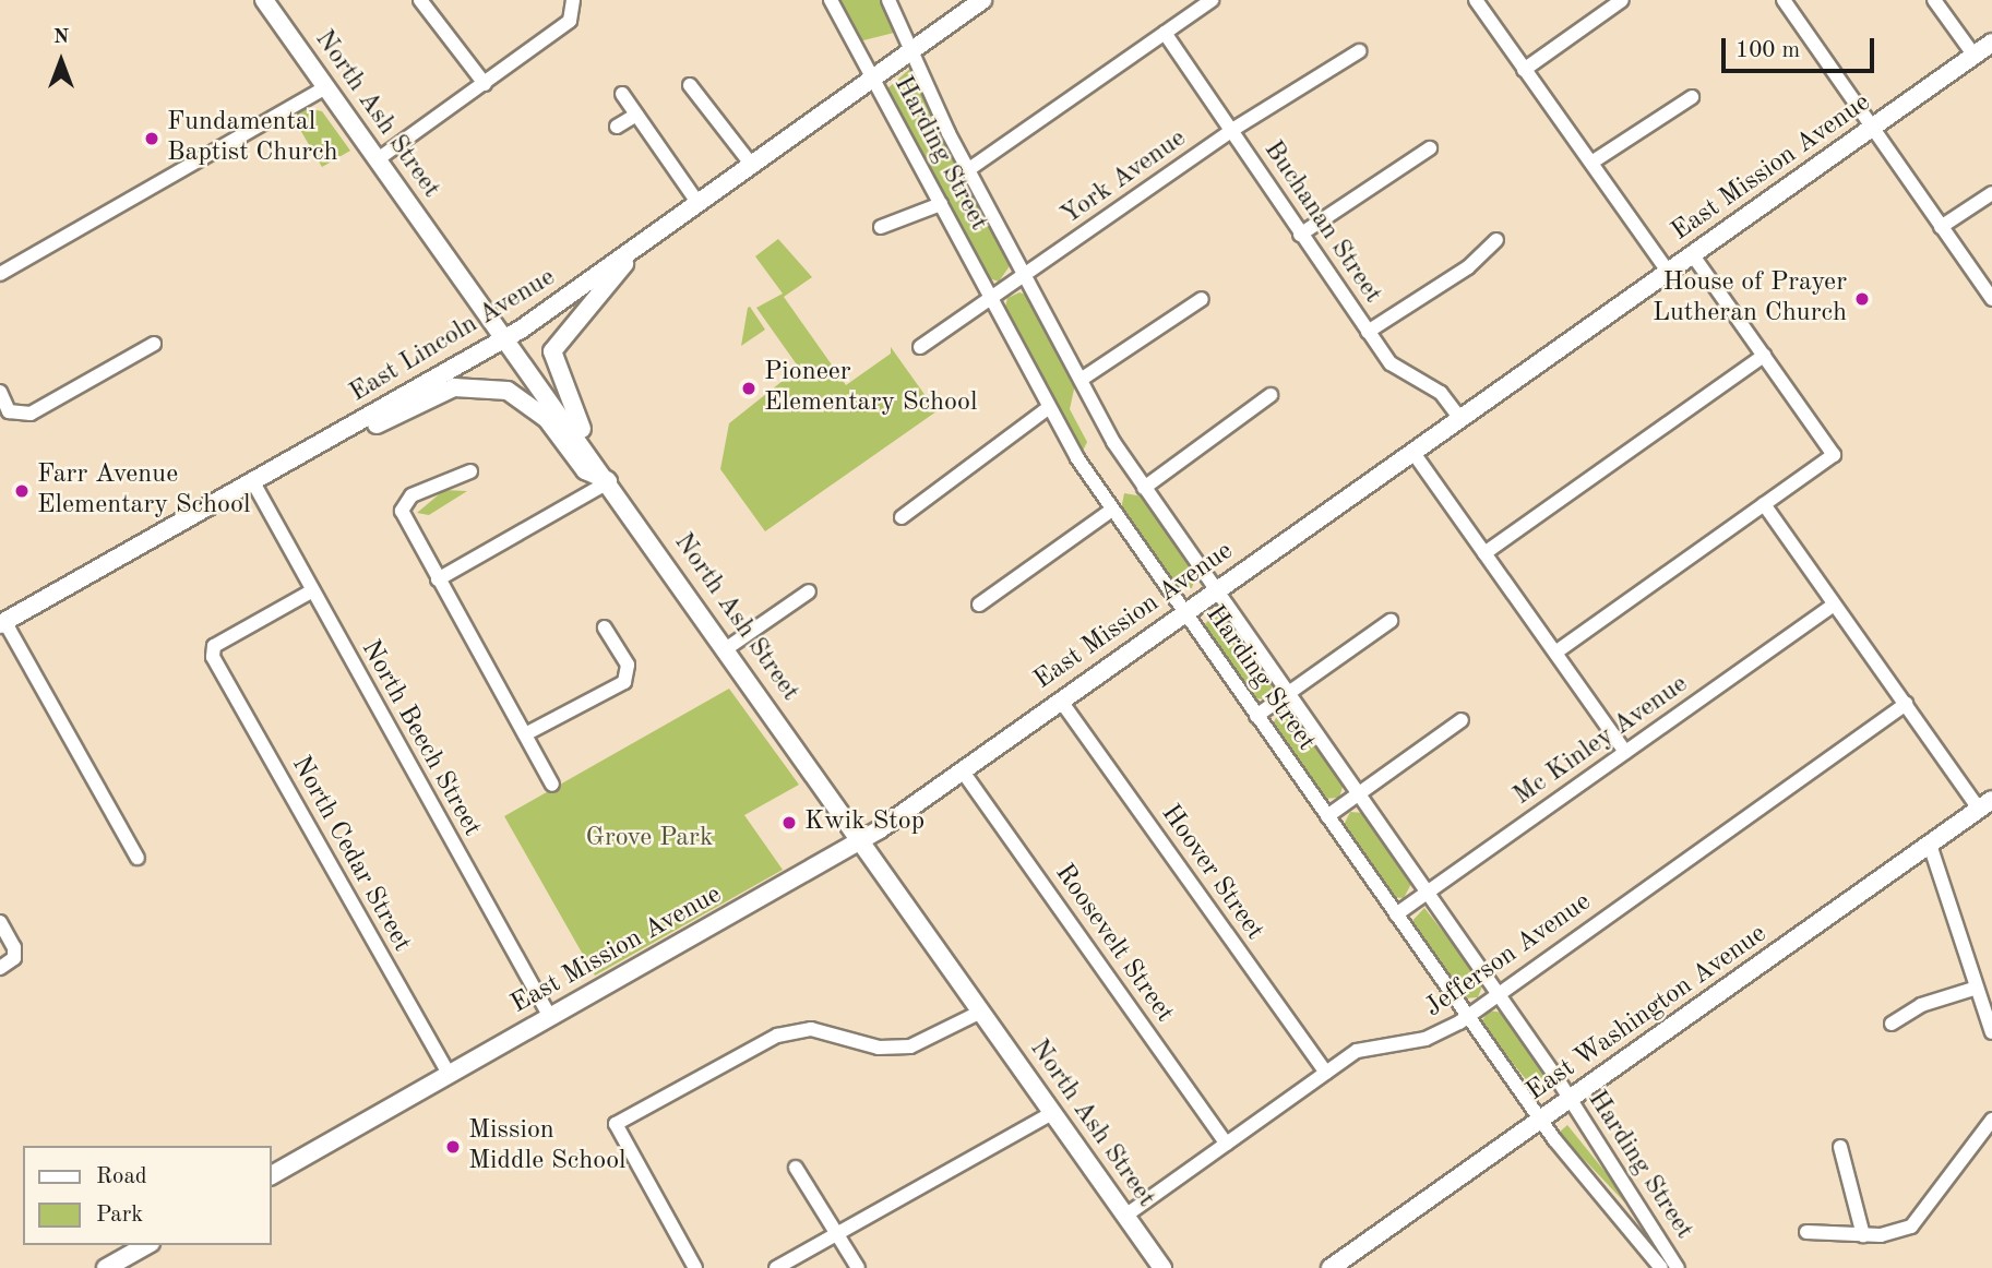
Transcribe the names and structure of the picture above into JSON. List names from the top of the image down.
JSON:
{
  "streets": {
    "main road": [
      "North Ash Street",
      "East Mission Avenue",
      "East Lincoln Avenue",
      "East Washington Avenue"
    ],
    "street": [
      "Harding Street",
      "York Avenue",
      "Buchanan Street",
      "North Beech Street",
      "Mc Kinley Avenue",
      "North Cedar Street",
      "Hoover Street",
      "Roosevelt Street",
      "Jefferson Avenue"
    ]
  },
  "crossings": [
    ["North Ash Street", "East Mission Avenue"],
    ["North Ash Street", "East Lincoln Avenue"],
    ["North Ash Street", "Jefferson Avenue"],
    ["Harding Street", "East Mission Avenue"],
    ["Harding Street", "York Avenue"],
    ["Harding Street", "East Lincoln Avenue"],
    ["Harding Street", "Mc Kinley Avenue"],
    ["Harding Street", "Jefferson Avenue"],
    ["Harding Street", "East Washington Avenue"],
    ["East Mission Avenue", "Buchanan Street"],
    ["East Mission Avenue", "North Beech Street"],
    ["East Mission Avenue", "North Cedar Street"],
    ["East Mission Avenue", "Hoover Street"],
    ["East Mission Avenue", "Roosevelt Street"],
    ["York Avenue", "Buchanan Street"],
    ["East Lincoln Avenue", "North Beech Street"],
    ["North Beech Street", "North Cedar Street"],
    ["Hoover Street", "Jefferson Avenue"],
    ["Roosevelt Street", "Jefferson Avenue"]
  ],
  "parks": ["Grove Park"],
  "places": [
    "Fundamental Baptist Church",
    "House of Prayer Lutheran Church",
    "Pioneer Elementary School",
    "Farr Avenue Elementary School",
    "Kwik Stop",
    "Mission Middle School"
  ],
  "legend": ["Road", "Park"],
  "scale_bar": "100 m",
  "north": "top"
}
